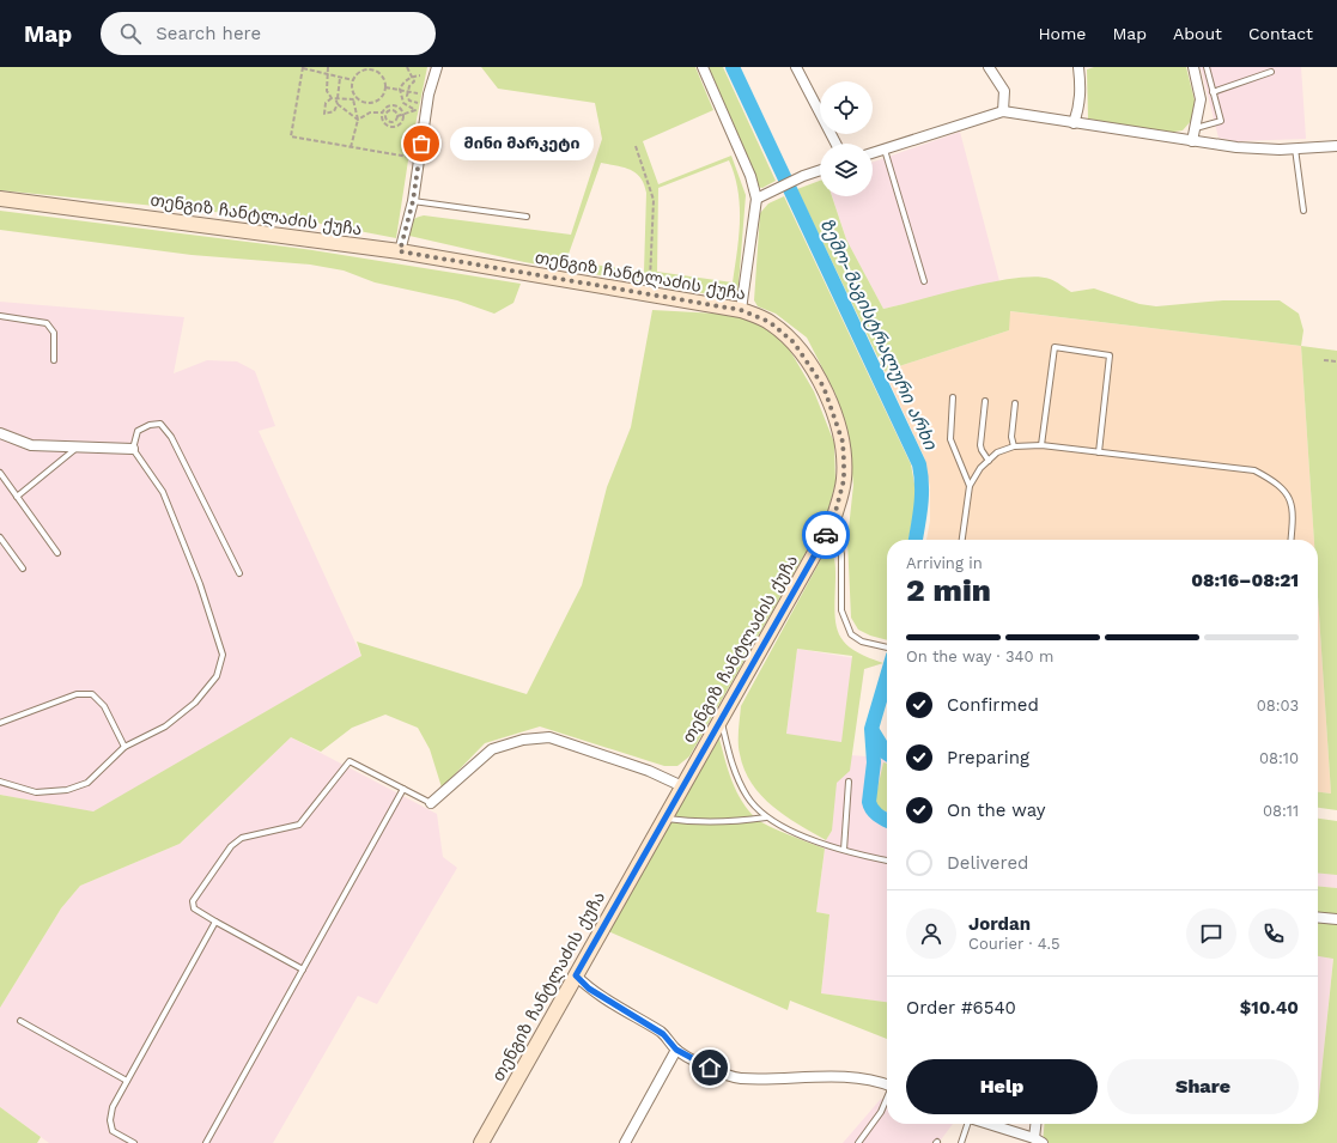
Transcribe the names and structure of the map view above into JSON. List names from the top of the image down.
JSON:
{
  "streets": {
    "street": ["თენგიზ ჩანტლაძის ქუჩა"]
  },
  "water": ["ზემო-მაგისტრალური არხი"],
  "places": ["მინი მარკეტი"],
  "page": {
    "header": "Map",
    "search": "Search here",
    "nav": [
      "Home",
      "Map",
      "About",
      "Contact"
    ],
    "bubble": "მინი მარკეტი",
    "heading": ["2 min", "Arriving in", "08:16–08:21"],
    "panel": [
      "Jordan",
      "Courier · 4.5",
      "Order #6540",
      "$10.40"
    ],
    "bar": "On the way · 340 m",
    "list": [
      ["Confirmed", "08:03"],
      ["Preparing", "08:10"],
      ["On the way", "08:11"],
      "Delivered"
    ],
    "buttons": ["Help", "Share"]
  }
}
